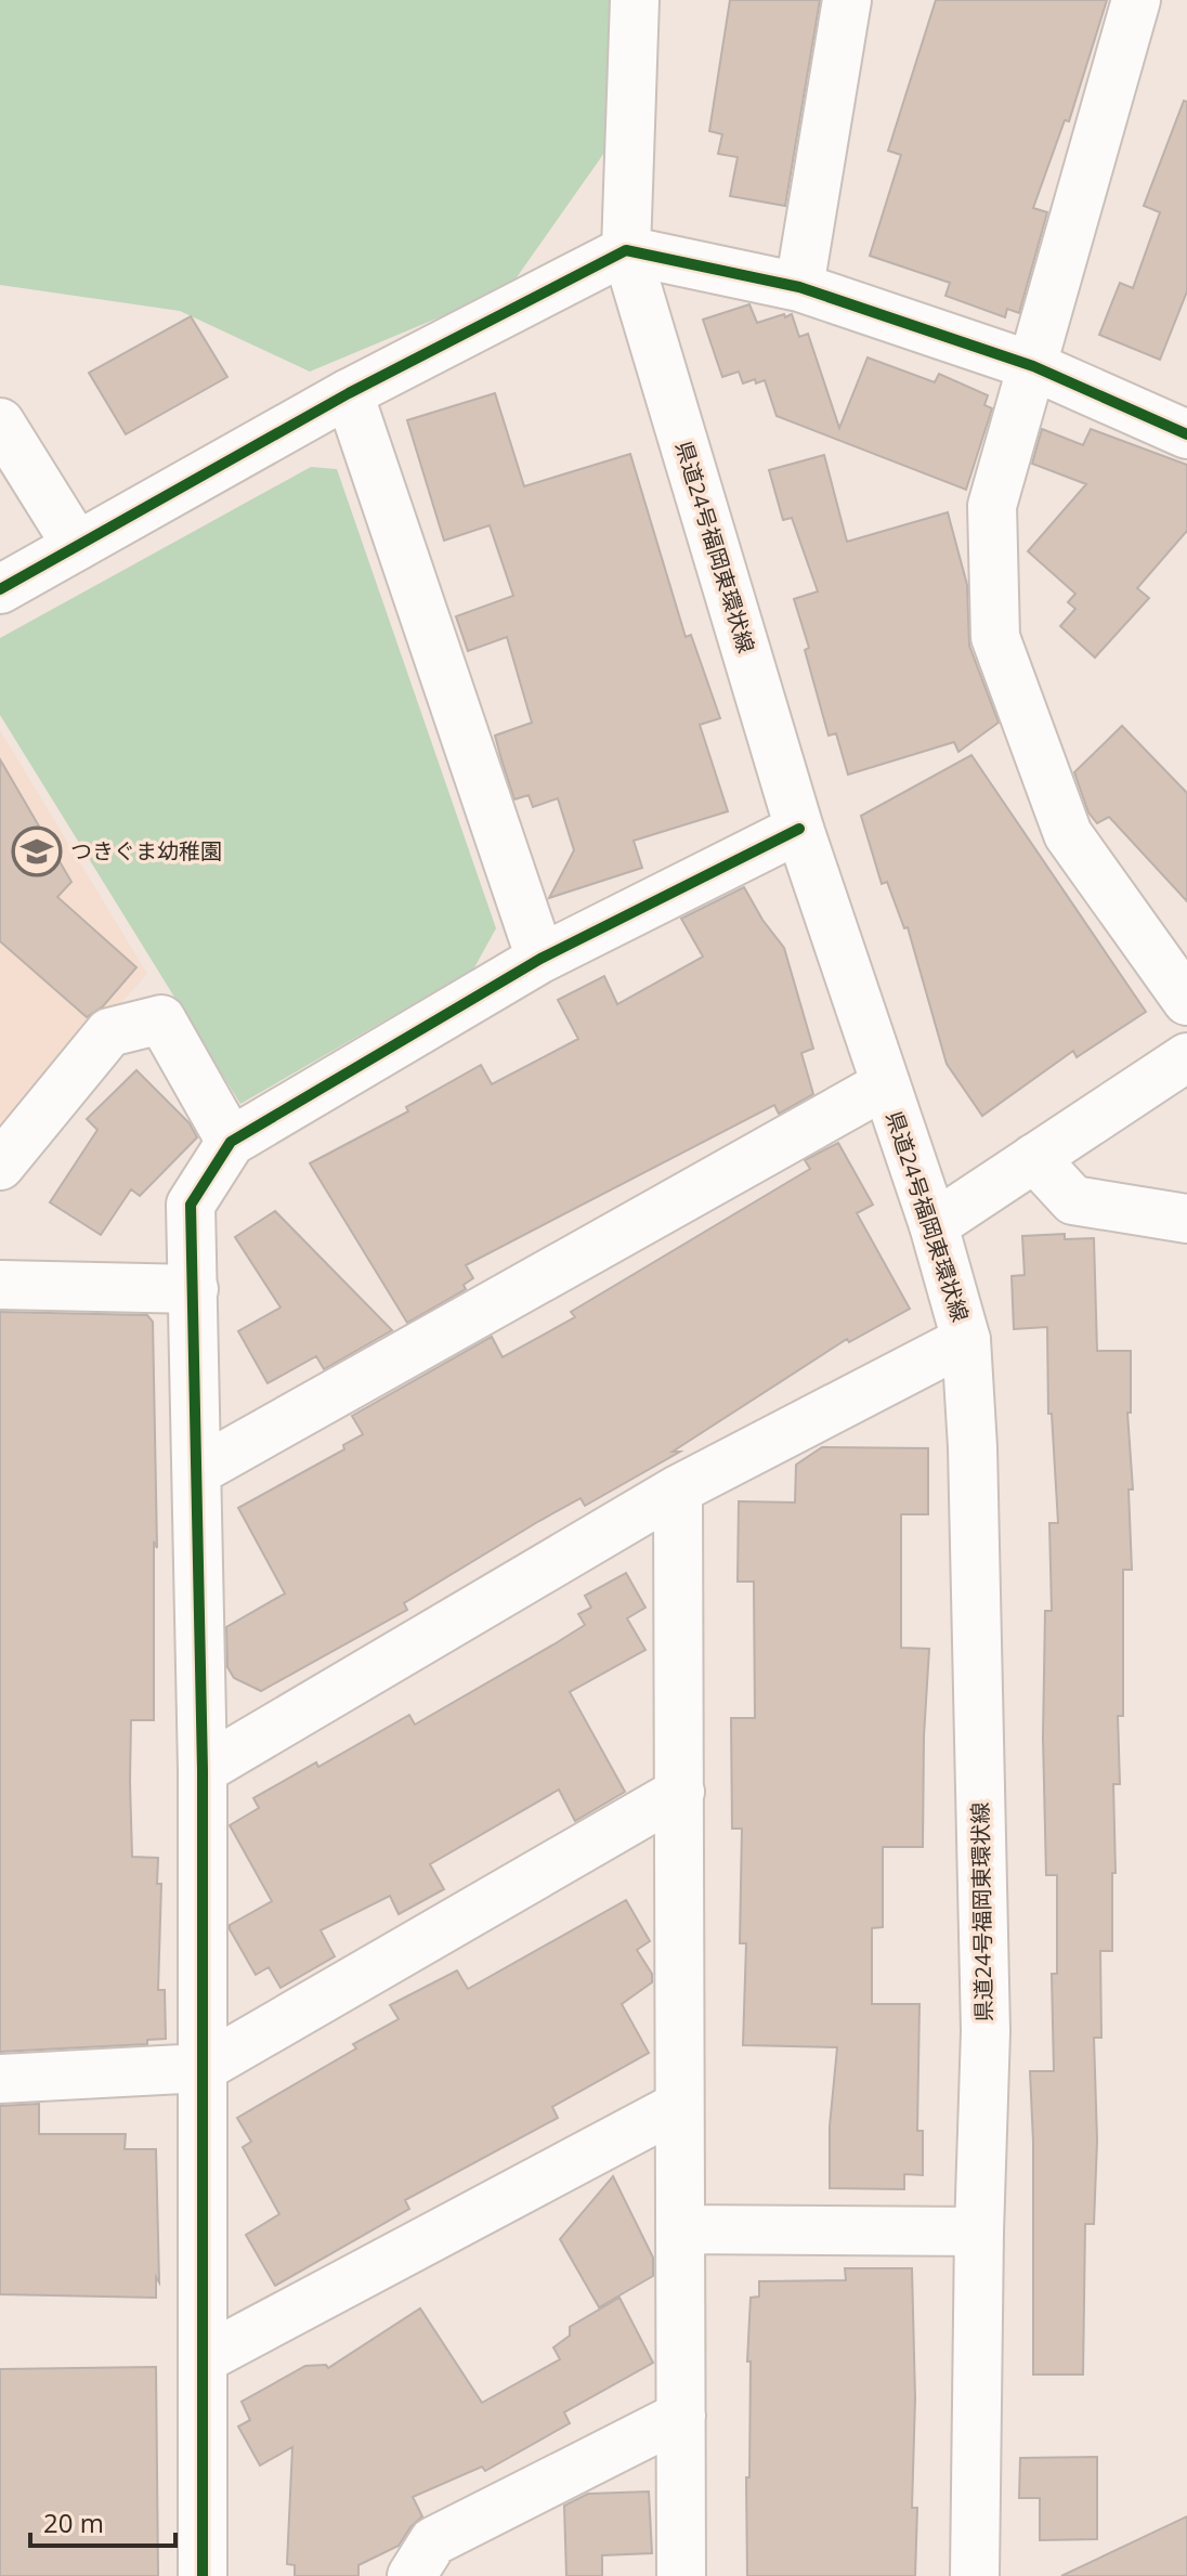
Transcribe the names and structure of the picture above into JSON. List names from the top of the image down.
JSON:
{
  "streets": {
    "street": ["県道24号福岡東環状線"]
  },
  "places": {
    "school or university": ["つきぐま幼稚園"]
  },
  "scale_bar": "20 m"
}
